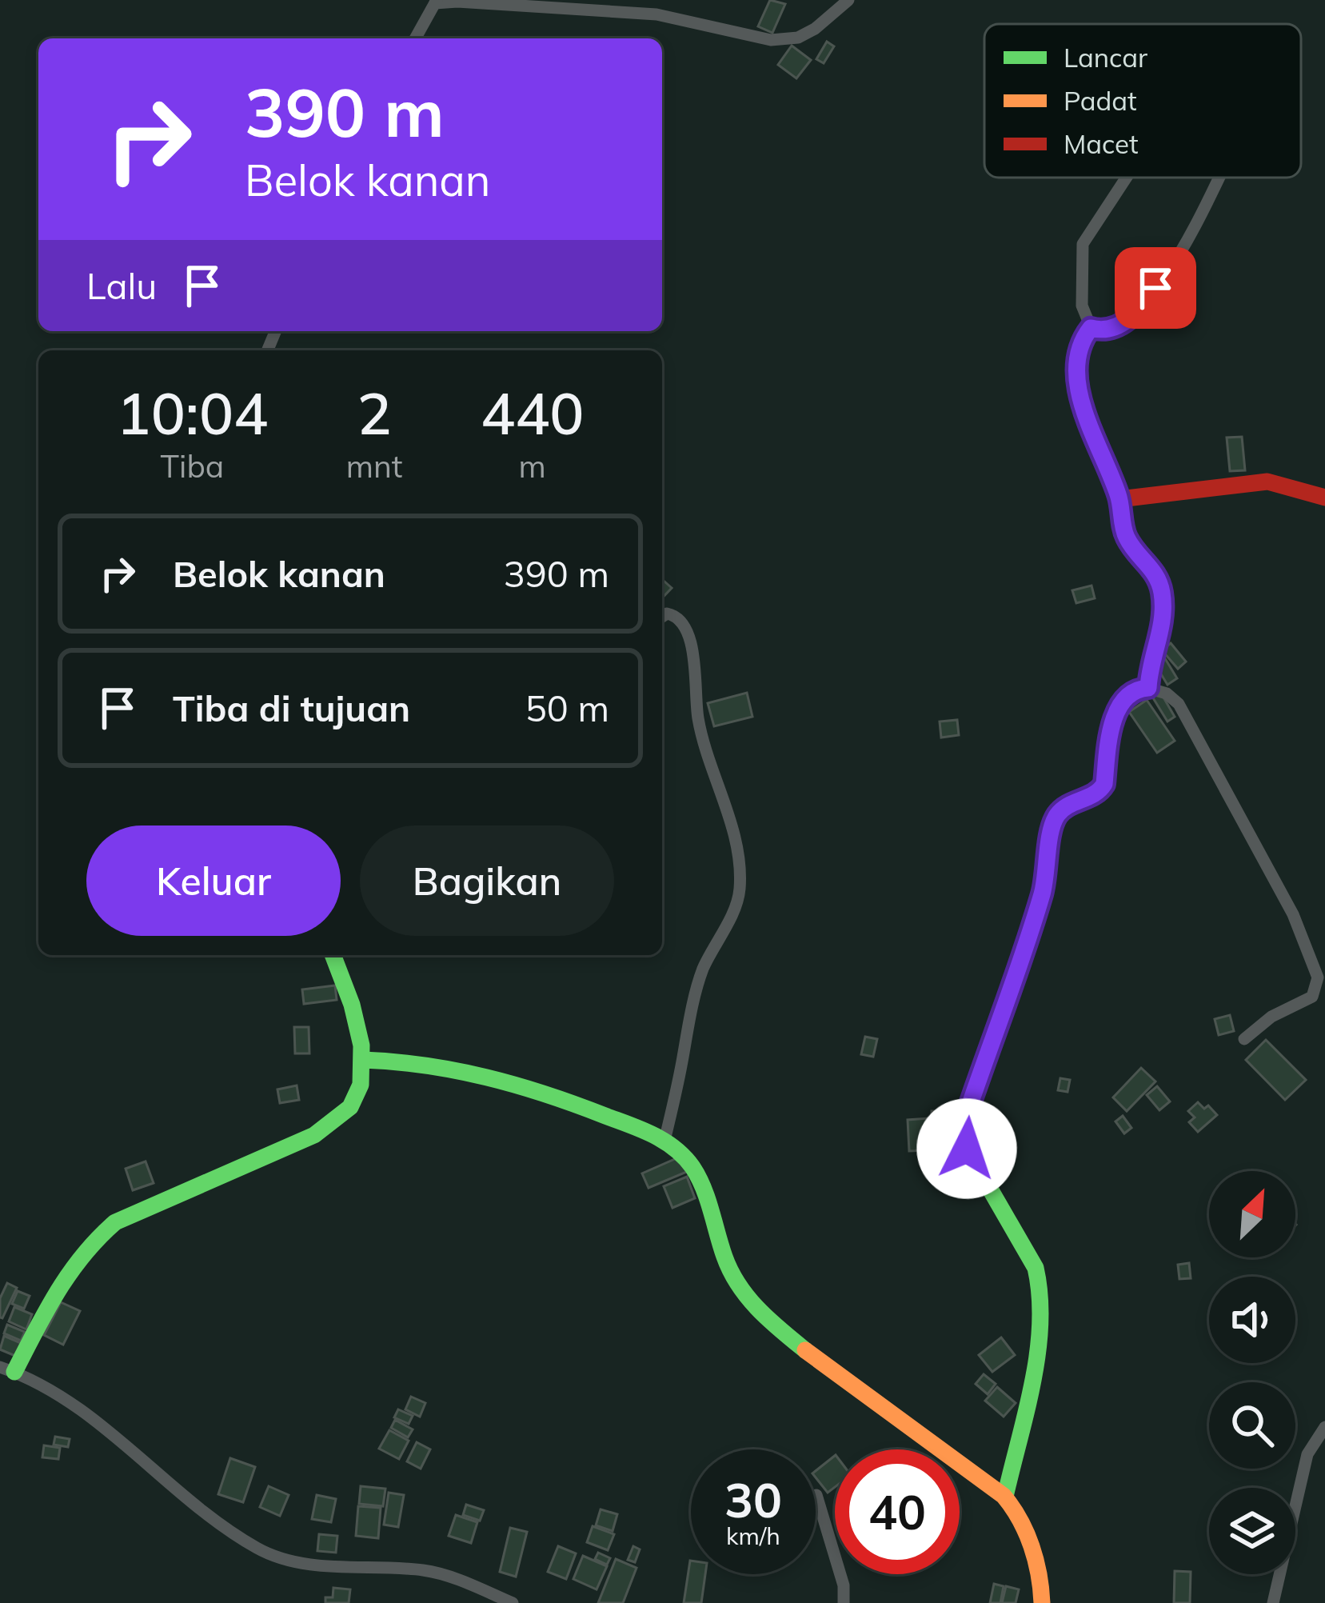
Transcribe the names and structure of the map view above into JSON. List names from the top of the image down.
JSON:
{
  "legend": ["Lancar", "Padat", "Macet"],
  "north": "top right",
  "page": {
    "turn": ["390 m", "Belok kanan"],
    "then": "Lalu",
    "eta": [
      "10:04",
      "Tiba",
      "2",
      "mnt",
      "440",
      "m"
    ],
    "list": [
      {
        "name": "Belok kanan",
        "value": "390 m"
      },
      {
        "name": "Tiba di tujuan",
        "value": "50 m"
      }
    ],
    "buttons": ["Keluar", "Bagikan"],
    "speed": "30 km/h",
    "limit": "40"
  }
}
